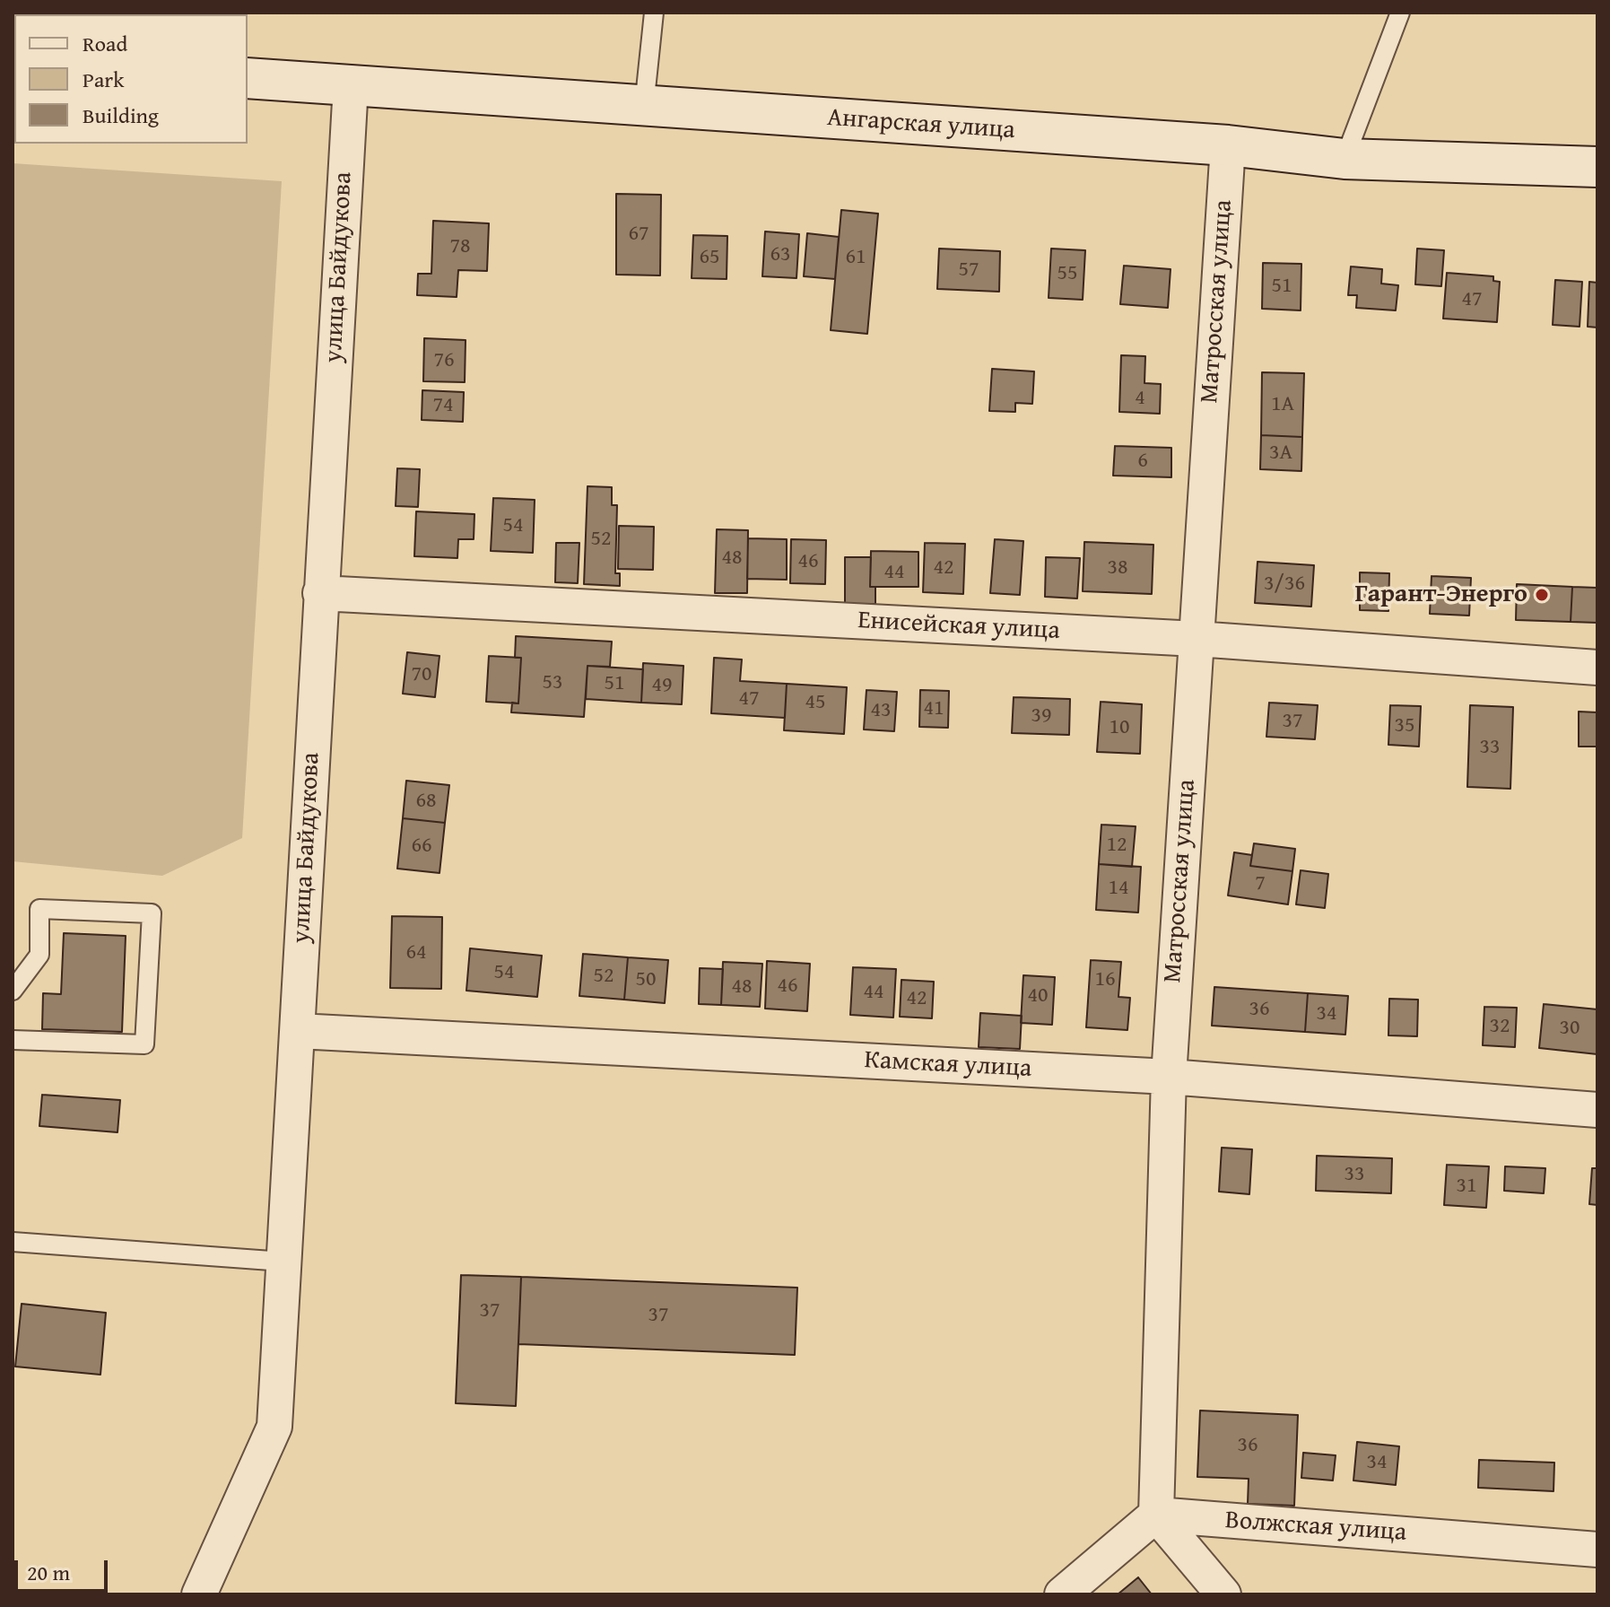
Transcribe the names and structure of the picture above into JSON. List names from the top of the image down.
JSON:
{
  "streets": {
    "main road": ["Ангарская улица"],
    "street": [
      "улица Байдукова",
      "Матросская улица",
      "Енисейская улица",
      "Камская улица",
      "Волжская улица"
    ]
  },
  "crossings": [
    ["Ангарская улица", "улица Байдукова"],
    ["Ангарская улица", "Матросская улица"],
    ["улица Байдукова", "Енисейская улица"],
    ["улица Байдукова", "Камская улица"],
    ["Матросская улица", "Енисейская улица"],
    ["Матросская улица", "Камская улица"],
    ["Матросская улица", "Волжская улица"]
  ],
  "places": ["Гарант-Энерго"],
  "house_numbers": [
    "67",
    "78",
    "63",
    "65",
    "61",
    "57",
    "55",
    "51",
    "47",
    "76",
    "4",
    "1А",
    "74",
    "3А",
    "6",
    "54",
    "52",
    "48",
    "46",
    "42",
    "38",
    "44",
    "3/36",
    "70",
    "53",
    "51",
    "49",
    "47",
    "45",
    "41",
    "43",
    "39",
    "37",
    "35",
    "10",
    "33",
    "68",
    "12",
    "66",
    "7",
    "14",
    "64",
    "54",
    "52",
    "50",
    "16",
    "46",
    "48",
    "44",
    "40",
    "42",
    "36",
    "34",
    "32",
    "30",
    "33",
    "31",
    "37",
    "37",
    "36",
    "34"
  ],
  "legend": ["Road", "Park", "Building"],
  "scale_bar": "20 m"
}
